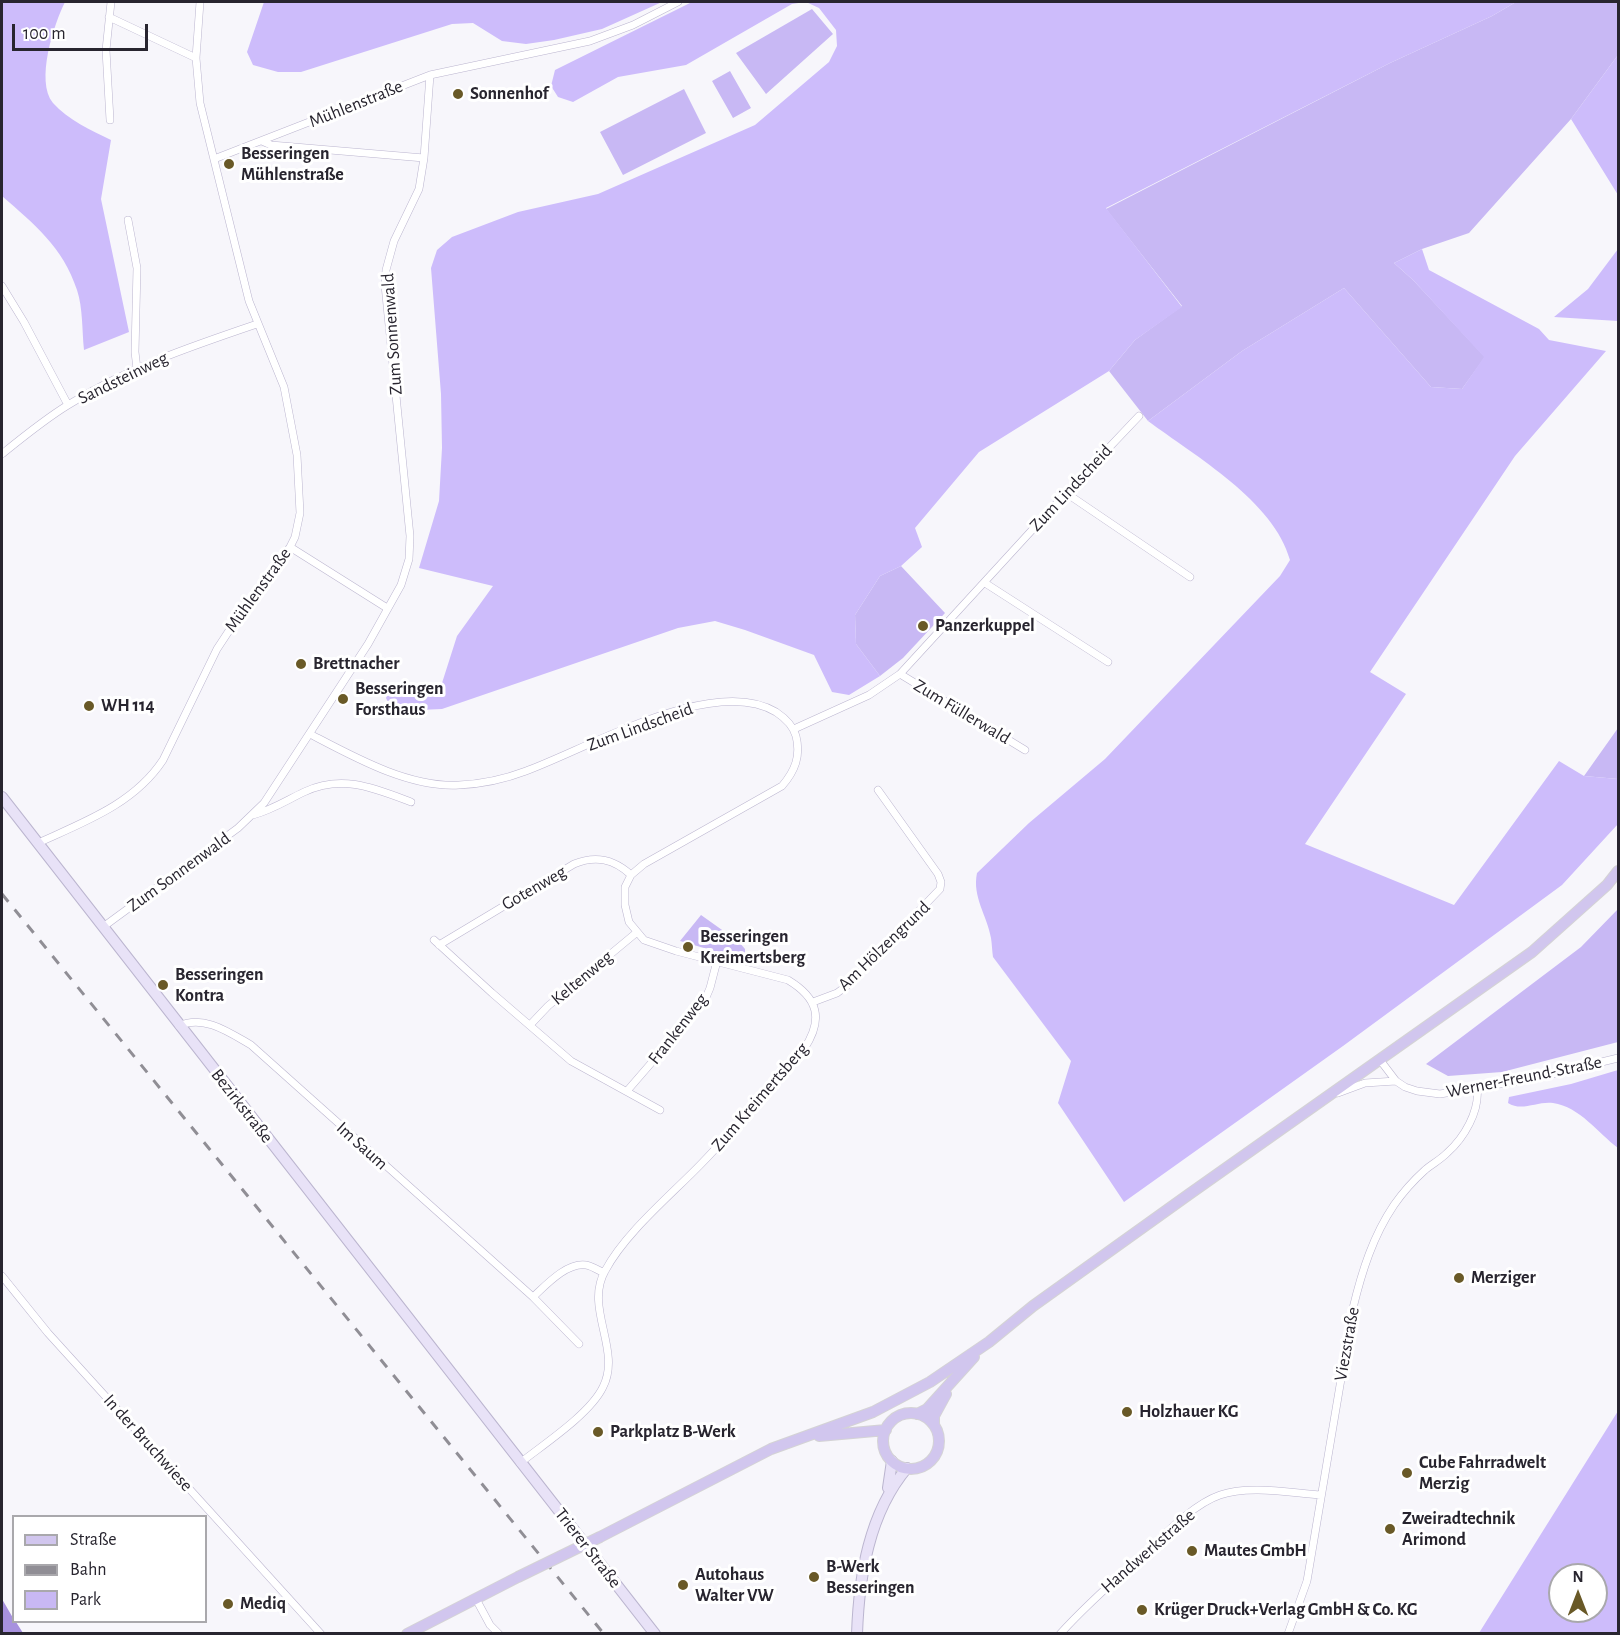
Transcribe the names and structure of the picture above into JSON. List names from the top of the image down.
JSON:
{
  "streets": {
    "street": [
      "Mühlenstraße",
      "Zum Sonnenwald",
      "Sandsteinweg",
      "Zum Lindscheid",
      "Zum Füllerwald",
      "Gotenweg",
      "Am Hölzengrund",
      "Keltenweg",
      "Frankenweg",
      "Werner-Freund-Straße",
      "Zum Kreimertsberg",
      "Bezirkstraße",
      "Im Saum",
      "Viezstraße",
      "In der Bruchwiese",
      "Trierer Straße",
      "Handwerkstraße"
    ]
  },
  "crossings": [
    ["Mühlenstraße", "Zum Sonnenwald"],
    ["Mühlenstraße", "Sandsteinweg"],
    ["Mühlenstraße", "Bezirkstraße"],
    ["Zum Sonnenwald", "Zum Lindscheid"],
    ["Zum Sonnenwald", "Bezirkstraße"],
    ["Zum Lindscheid", "Zum Füllerwald"],
    ["Gotenweg", "Keltenweg"],
    ["Am Hölzengrund", "Zum Kreimertsberg"],
    ["Werner-Freund-Straße", "Viezstraße"],
    ["Zum Kreimertsberg", "Bezirkstraße"],
    ["Zum Kreimertsberg", "Trierer Straße"],
    ["Bezirkstraße", "Im Saum"],
    ["Bezirkstraße", "Trierer Straße"],
    ["Viezstraße", "Handwerkstraße"]
  ],
  "places": [
    "Sonnenhof",
    "Besseringen Mühlenstraße",
    "Panzerkuppel",
    "Brettnacher",
    "Besseringen Forsthaus",
    "WH 114",
    "Besseringen Kreimertsberg",
    "Besseringen Kontra",
    "Merziger",
    "Holzhauer KG",
    "Parkplatz B-Werk",
    "Cube Fahrradwelt Merzig",
    "Zweiradtechnik Arimond",
    "Mautes GmbH",
    "B-Werk Besseringen",
    "Autohaus Walter VW",
    "Mediq",
    "Krüger Druck+Verlag GmbH & Co. KG"
  ],
  "legend": ["Straße", "Bahn", "Park"],
  "scale_bar": "100 m",
  "north": "top"
}
